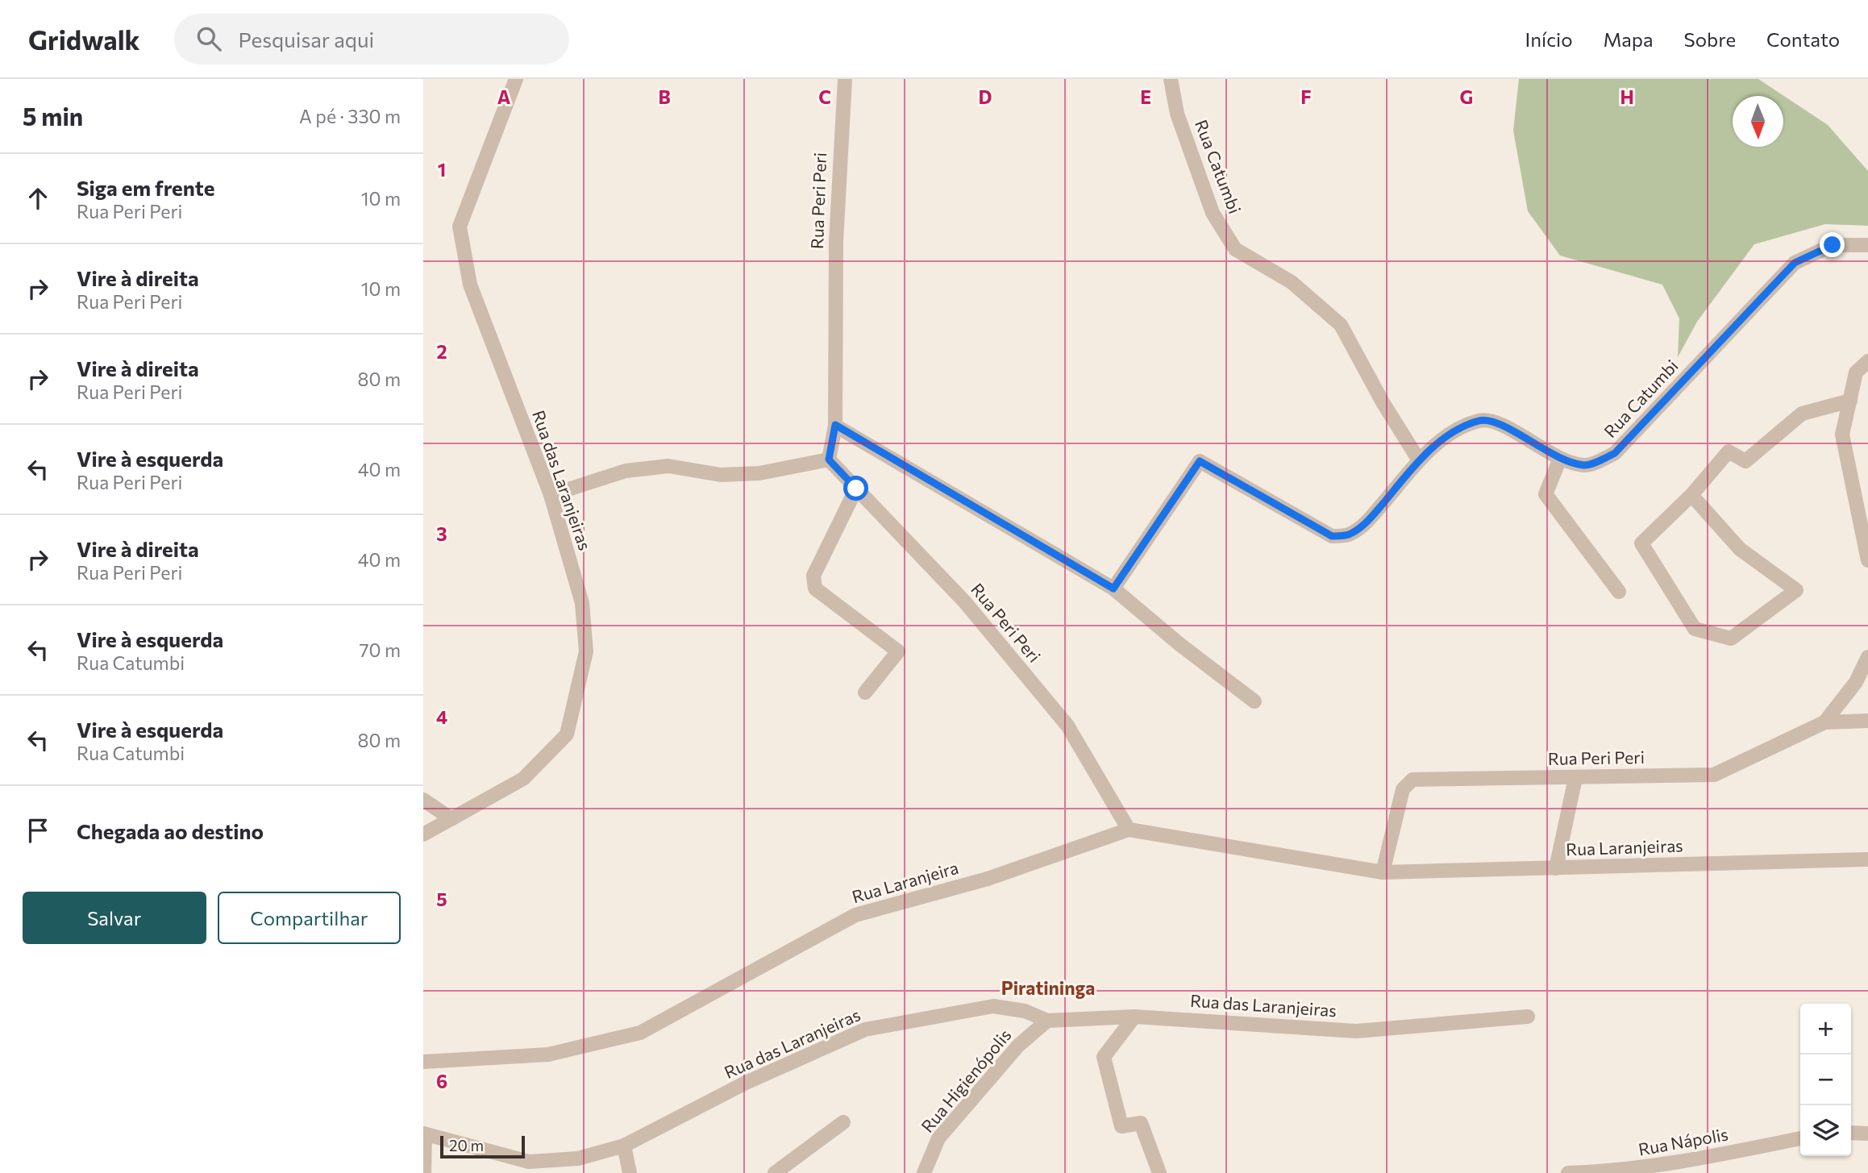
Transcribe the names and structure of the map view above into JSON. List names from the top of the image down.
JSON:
{
  "streets": {
    "street": [
      "Rua Catumbi",
      "Rua Peri Peri",
      "Rua das Laranjeiras",
      "Rua Laranjeiras",
      "Rua Laranjeira",
      "Rua Higienópolis",
      "Rua Nápolis"
    ]
  },
  "crossings": [
    ["Rua Peri Peri", "Rua Laranjeiras"],
    ["Rua Peri Peri", "Rua Laranjeira"],
    ["Rua das Laranjeiras", "Rua Higienópolis"],
    ["Rua Laranjeiras", "Rua Laranjeira"]
  ],
  "districts": ["Piratininga"],
  "scale_bar": "20 m",
  "north": "bottom",
  "page": {
    "header": "Gridwalk",
    "search": "Pesquisar aqui",
    "nav": [
      "Início",
      "Mapa",
      "Sobre",
      "Contato"
    ],
    "heading": ["5 min", "A pé · 330 m"],
    "list": [
      ["Siga em frente", "Rua Peri Peri", "10 m"],
      ["Vire à direita", "Rua Peri Peri", "10 m"],
      ["Vire à direita", "Rua Peri Peri", "80 m"],
      ["Vire à esquerda", "Rua Peri Peri", "40 m"],
      ["Vire à direita", "Rua Peri Peri", "40 m"],
      ["Vire à esquerda", "Rua Catumbi", "70 m"],
      ["Vire à esquerda", "Rua Catumbi", "80 m"],
      "Chegada ao destino"
    ],
    "buttons": ["Salvar", "Compartilhar"],
    "map_buttons": ["+", "−"],
    "scale": "20 m"
  },
  "grid": {
    "columns": [
      "A",
      "B",
      "C",
      "D",
      "E",
      "F",
      "G",
      "H"
    ],
    "rows": [
      "1",
      "2",
      "3",
      "4",
      "5",
      "6"
    ]
  }
}
